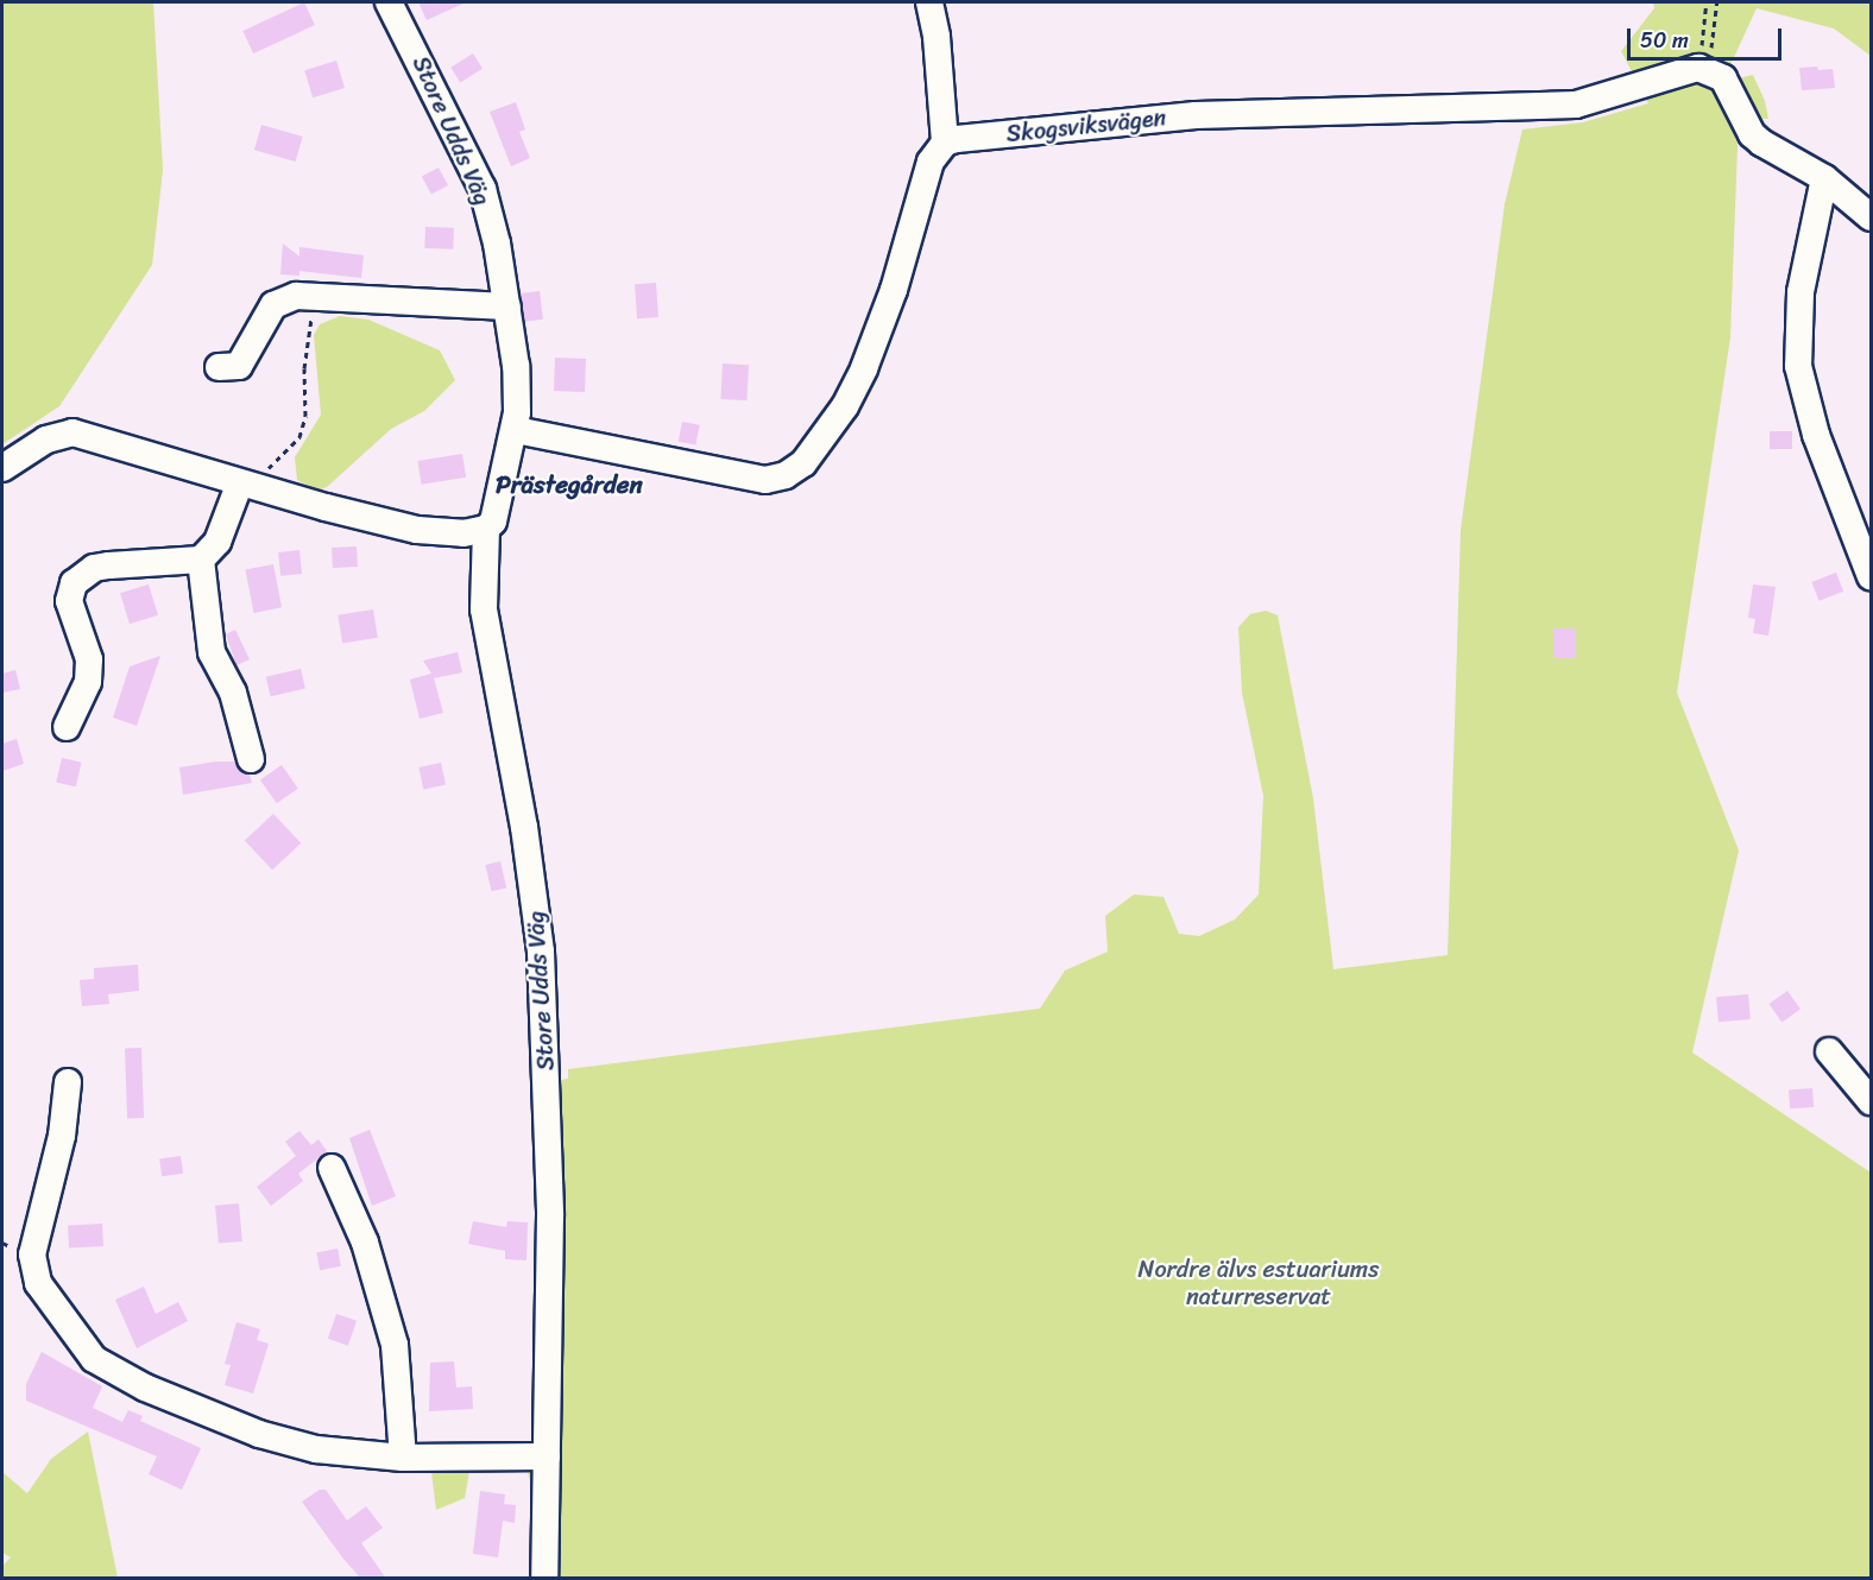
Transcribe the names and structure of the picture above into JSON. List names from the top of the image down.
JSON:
{
  "streets": {
    "street": ["Skogsviksvägen", "Store Udds Väg"]
  },
  "districts": ["Prästegården"],
  "parks": ["Nordre älvs estuariums naturreservat"],
  "scale_bar": "50 m"
}
